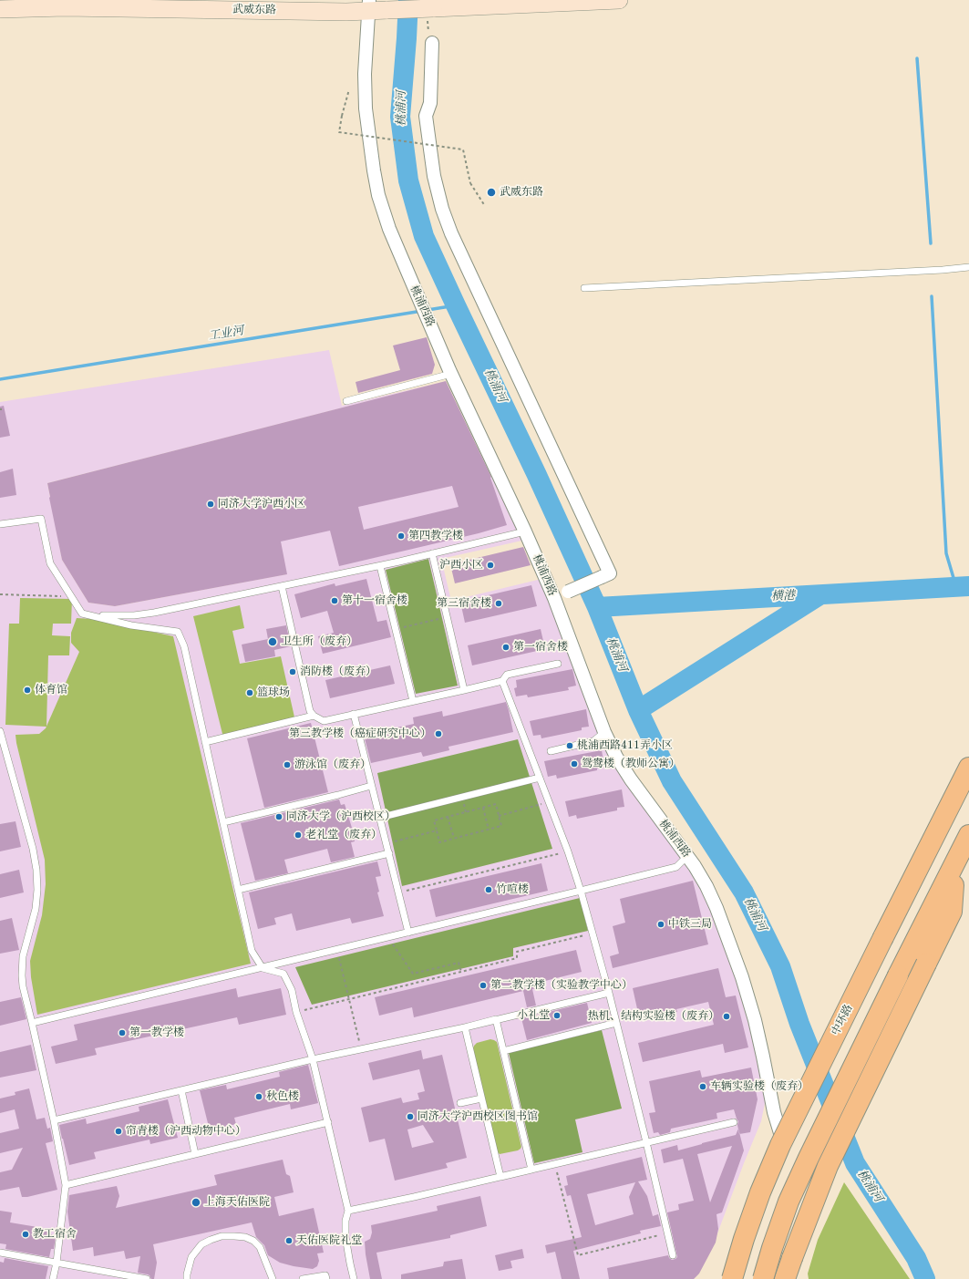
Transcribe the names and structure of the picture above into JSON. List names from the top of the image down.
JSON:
{
  "streets": {
    "highway": ["中环路"],
    "main road": ["武威东路"],
    "street": ["桃浦西路"]
  },
  "crossings": [
    ["武威东路", "桃浦西路"]
  ],
  "water": ["桃浦河", "工业河", "横港"],
  "places": [
    "武威东路",
    "同济大学沪西小区",
    "第四教学楼",
    "沪西小区",
    "第十一宿舍楼",
    "第三宿舍楼",
    "卫生所（废弃）",
    "第一宿舍楼",
    "消防楼（废弃）",
    "体育馆",
    "篮球场",
    "第三教学楼（癌症研究中心）",
    "桃浦西路411弄小区",
    "鸳鸯楼（教师公寓）",
    "游泳馆（废弃）",
    "同济大学（沪西校区）",
    "老礼堂（废弃）",
    "竹喧楼",
    "中铁三局",
    "第二教学楼（实验教学中心）",
    "小礼堂",
    "热机、结构实验楼（废弃）",
    "第一教学楼",
    "车辆实验楼（废弃）",
    "秋色楼",
    "同济大学沪西校区图书馆",
    "帘青楼（沪西动物中心）",
    "上海天佑医院",
    "教工宿舍",
    "天佑医院礼堂"
  ]
}
